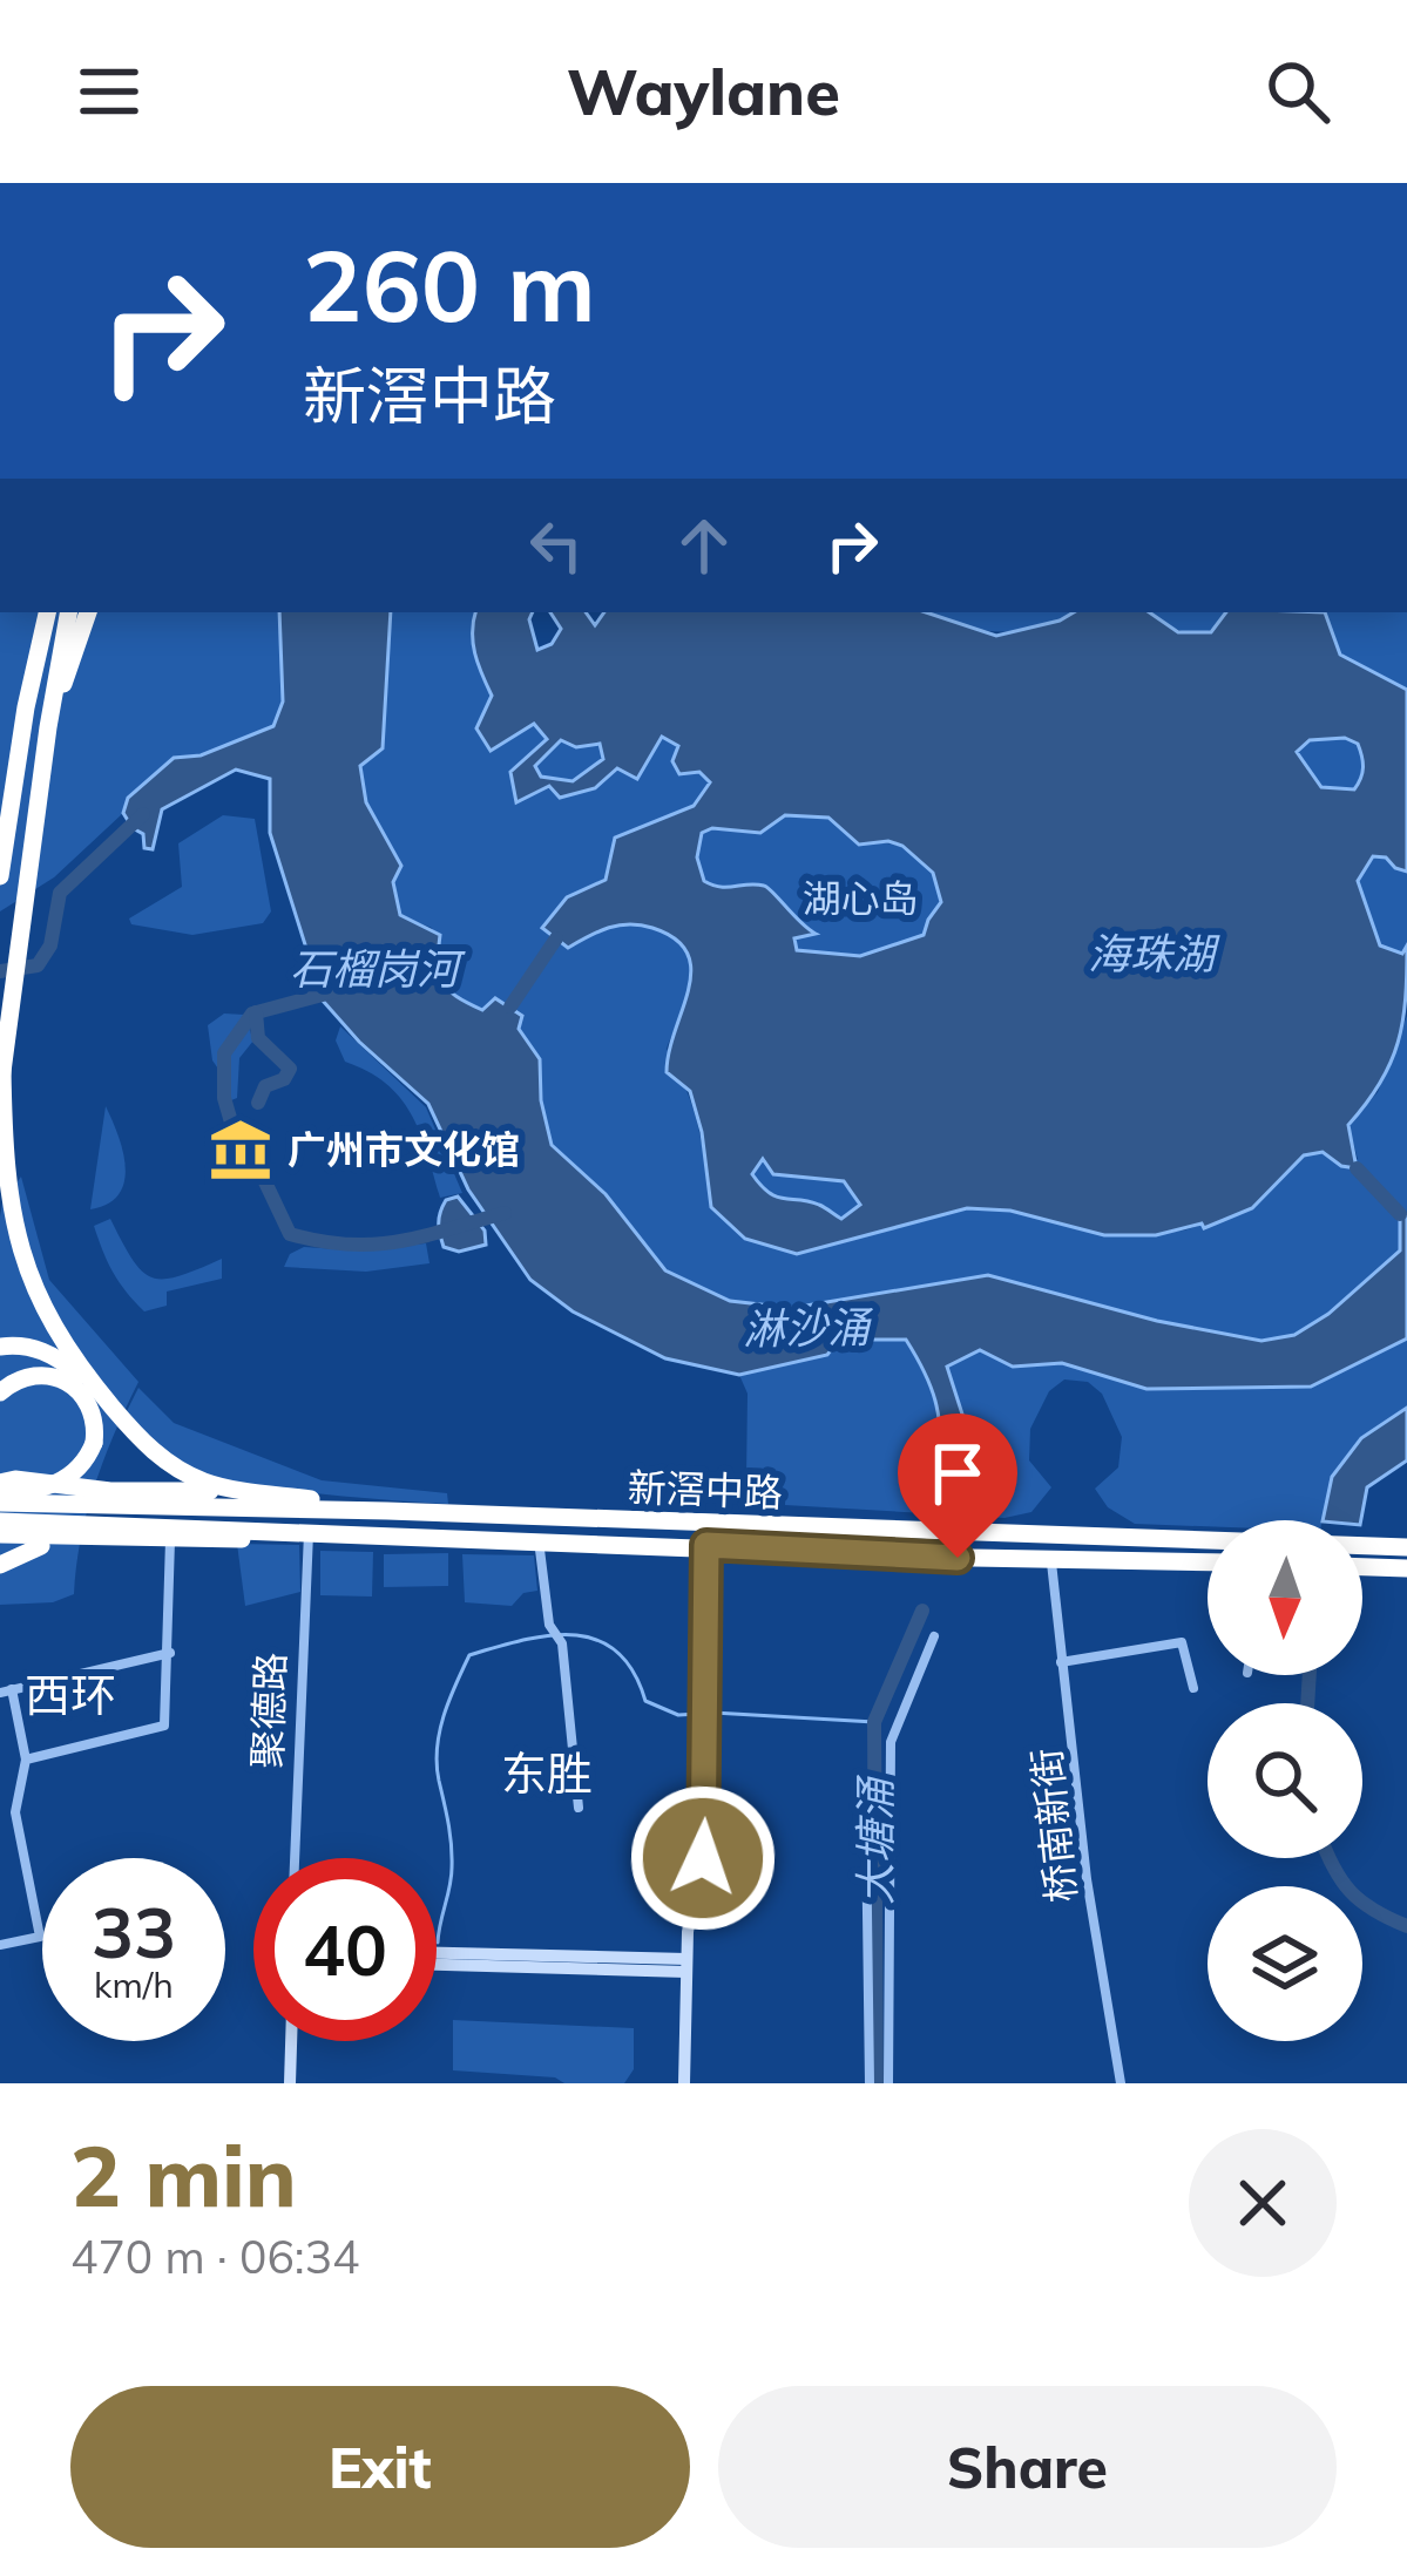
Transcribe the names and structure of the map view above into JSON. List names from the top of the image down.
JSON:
{
  "streets": {
    "highway": ["新滘中路"],
    "street": ["聚德路", "桥南新街"]
  },
  "crossings": [
    ["新滘中路", "聚德路"],
    ["新滘中路", "桥南新街"]
  ],
  "districts": ["西环", "东胜"],
  "water": [
    "海珠湖",
    "石榴岗河",
    "淋沙涌",
    "大塘涌"
  ],
  "parks": ["湖心岛"],
  "places": {
    "museum": ["广州市文化馆"]
  },
  "north": "bottom",
  "page": {
    "header": "Waylane",
    "turn": ["260 m", "新滘中路"],
    "speed": "33 km/h",
    "limit": "40",
    "heading": ["2 min", "470 m · 06:34"],
    "buttons": ["Exit", "Share"]
  }
}
